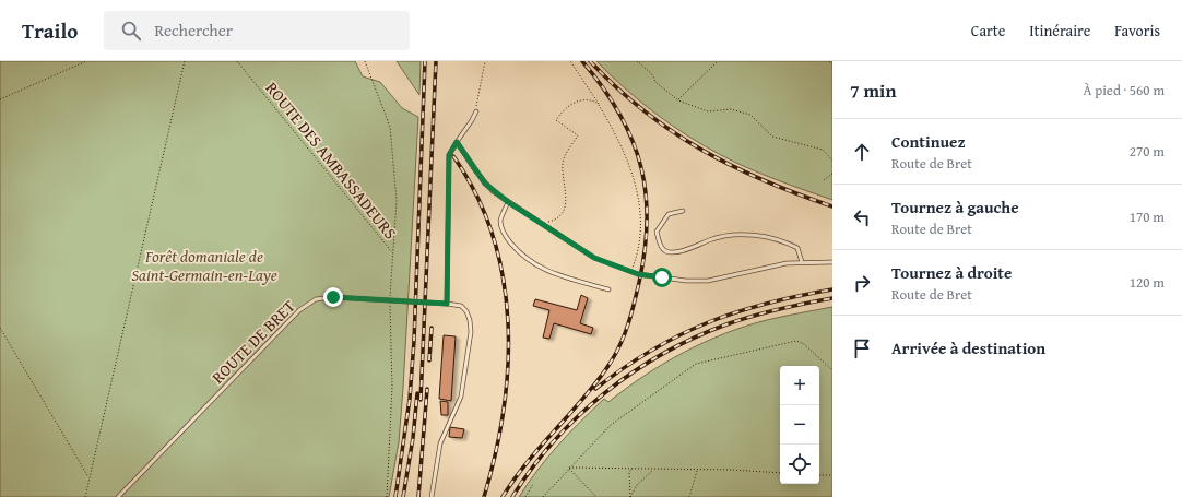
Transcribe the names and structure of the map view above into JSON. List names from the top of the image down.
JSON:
{
  "streets": {
    "lane": ["ROUTE DE BRET"],
    "path": ["ROUTE DES AMBASSADEURS"]
  },
  "parks": ["Forêt domaniale de Saint-Germain-en-Laye"],
  "page": {
    "header": "Trailo",
    "search": "Rechercher",
    "nav": ["Carte", "Itinéraire", "Favoris"],
    "heading": ["7 min", "À pied · 560 m"],
    "list": [
      ["Continuez", "Route de Bret", "270 m"],
      ["Tournez à gauche", "Route de Bret", "170 m"],
      ["Tournez à droite", "Route de Bret", "120 m"],
      "Arrivée à destination"
    ],
    "map_buttons": ["+", "−"]
  }
}
